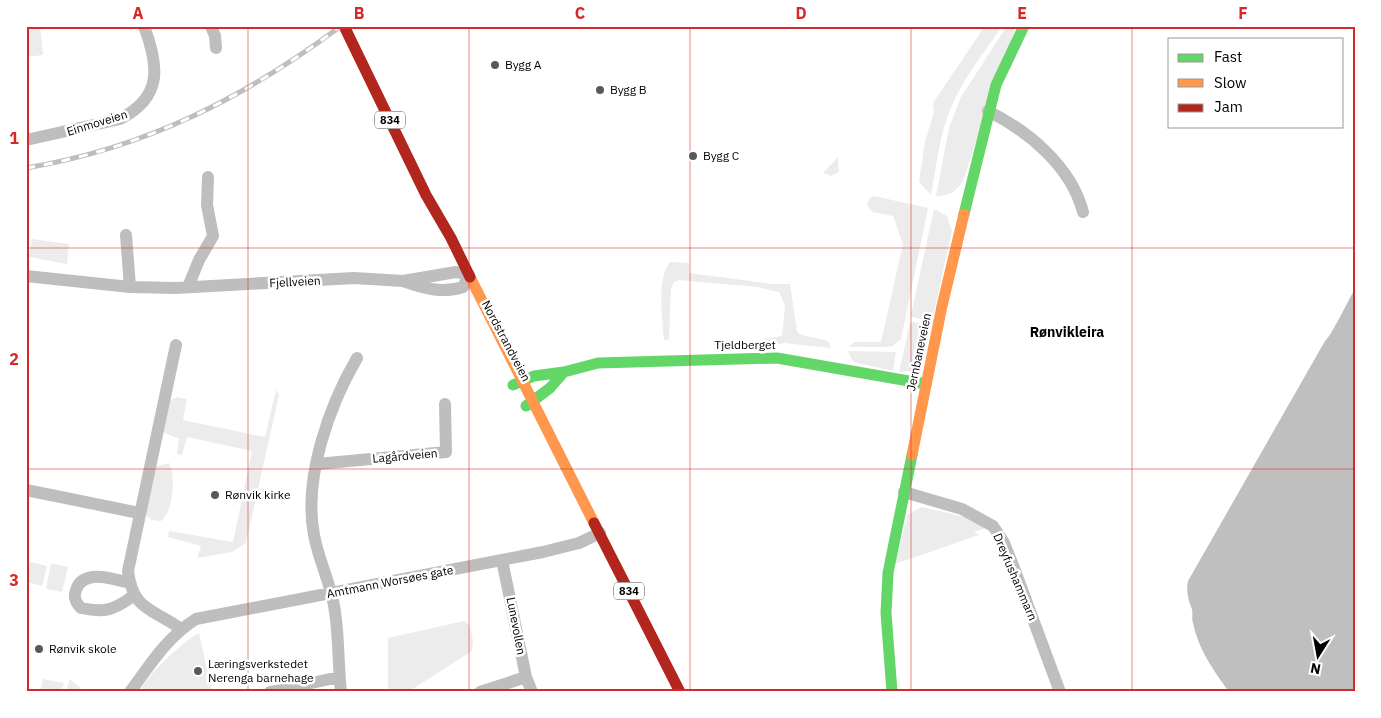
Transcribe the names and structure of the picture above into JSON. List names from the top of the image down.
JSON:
{
  "streets": {
    "street": [
      "834",
      "Einmoveien",
      "Fjellveien",
      "Nordstrandveien",
      "Tjeldberget",
      "Jernbaneveien",
      "Lagårdveien",
      "Dreyfushammarn",
      "Amtmann Worsøes gate",
      "Lunevollen"
    ]
  },
  "crossings": [
    ["Fjellveien", "Nordstrandveien"],
    ["Nordstrandveien", "Tjeldberget"],
    ["Nordstrandveien", "Amtmann Worsøes gate"],
    ["Tjeldberget", "Jernbaneveien"],
    ["Jernbaneveien", "Dreyfushammarn"],
    ["Amtmann Worsøes gate", "Lunevollen"]
  ],
  "districts": ["Rønvikleira"],
  "places": [
    "Bygg A",
    "Bygg B",
    "Bygg C",
    "Rønvik kirke",
    "Rønvik skole",
    "Læringsverkstedet Nerenga barnehage"
  ],
  "legend": ["Fast", "Slow", "Jam"],
  "north": "bottom",
  "grid": {
    "columns": [
      "A",
      "B",
      "C",
      "D",
      "E",
      "F"
    ],
    "rows": ["1", "2", "3"]
  }
}
